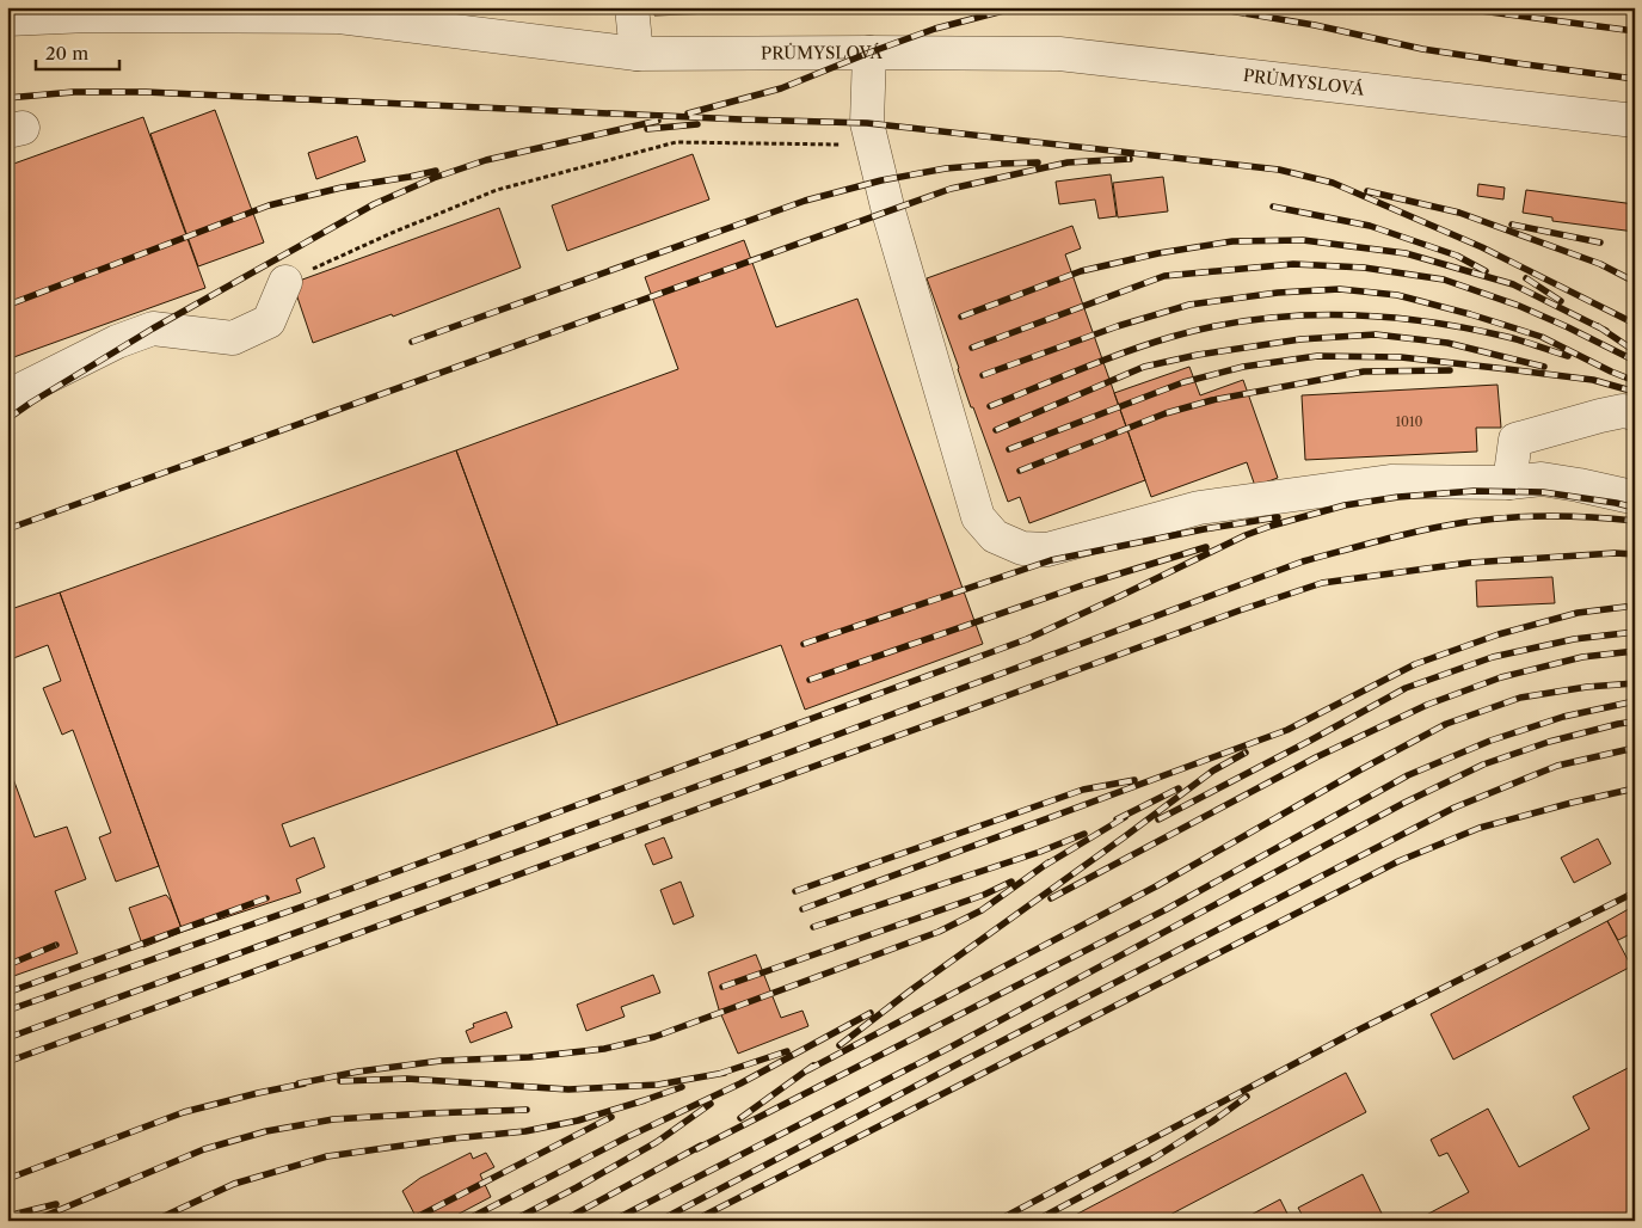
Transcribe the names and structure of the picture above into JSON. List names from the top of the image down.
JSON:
{
  "streets": {
    "street": ["PRŮMYSLOVÁ"]
  },
  "house_numbers": ["1010"],
  "scale_bar": "20 m"
}
